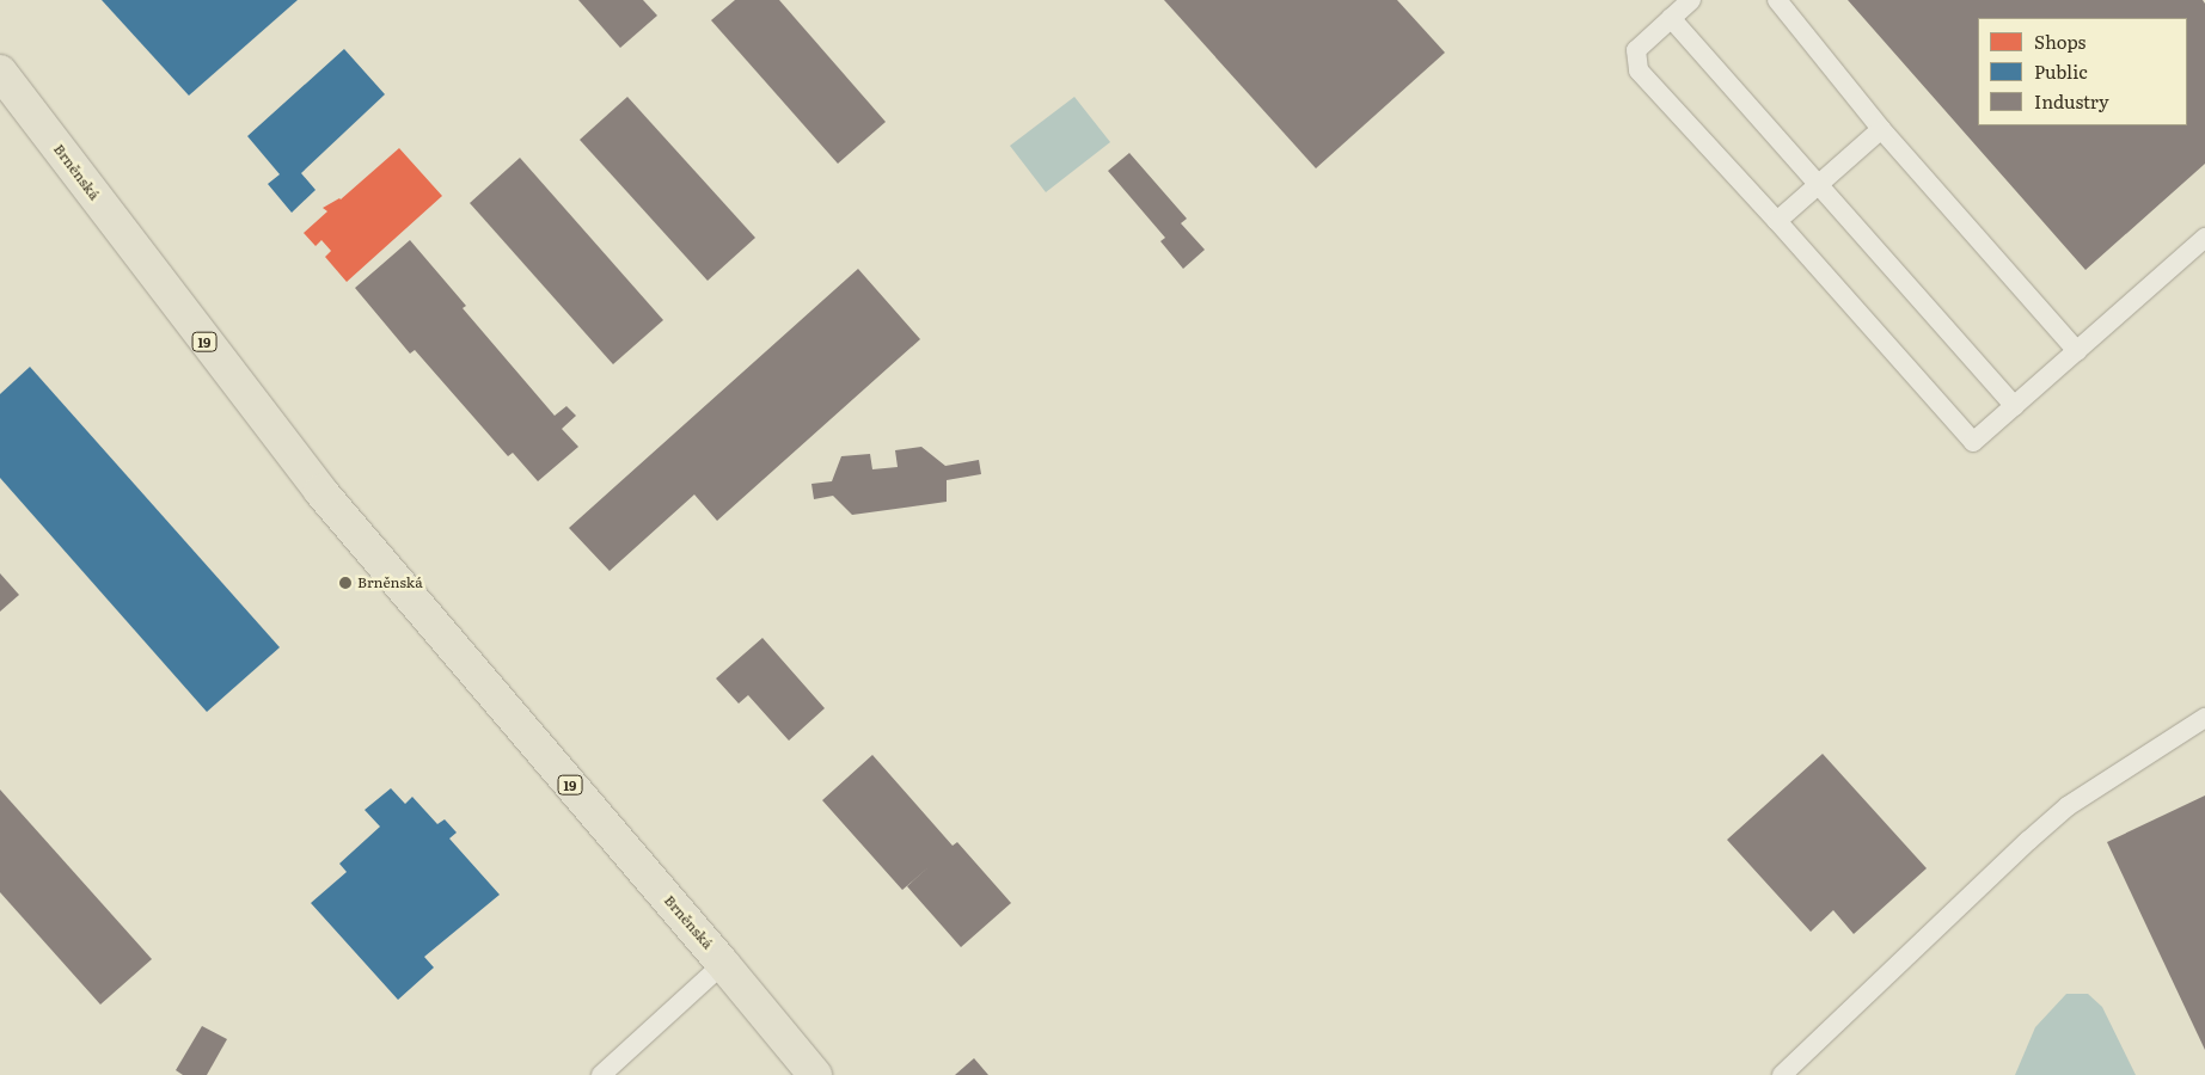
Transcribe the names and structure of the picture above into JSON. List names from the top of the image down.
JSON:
{
  "streets": {
    "main road": ["Brněnská", "19"]
  },
  "places": ["Brněnská"],
  "legend": ["Shops", "Public", "Industry"]
}
